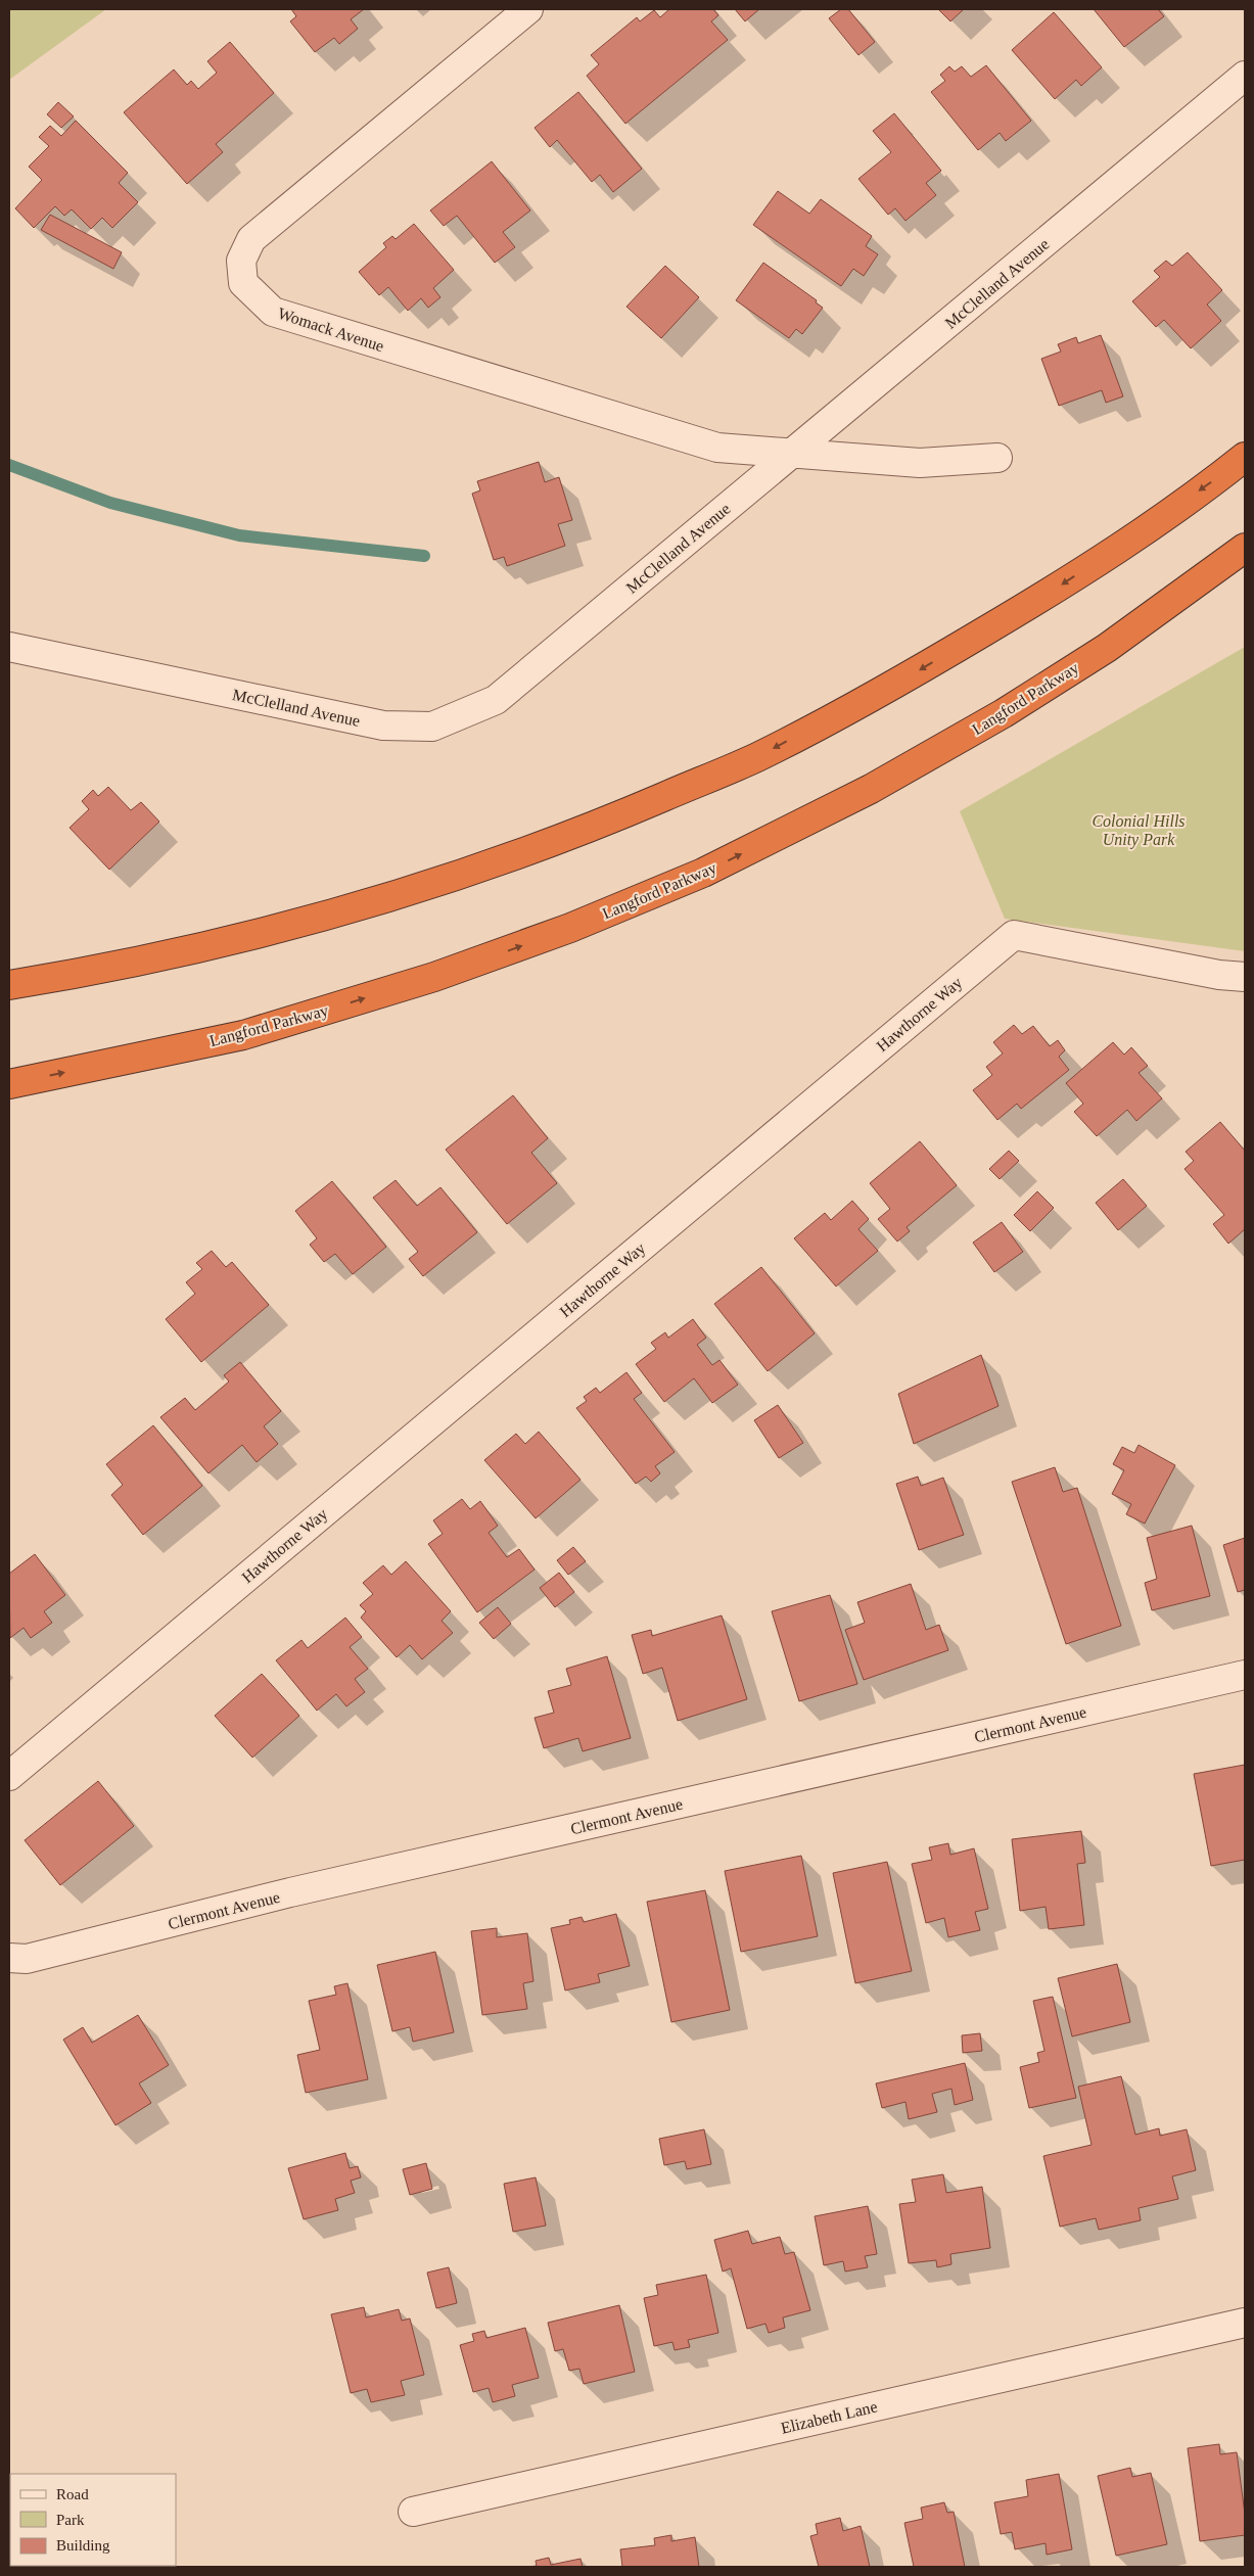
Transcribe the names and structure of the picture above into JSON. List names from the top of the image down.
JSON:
{
  "streets": {
    "highway": ["Langford Parkway"],
    "street": [
      "McClelland Avenue",
      "Womack Avenue",
      "Hawthorne Way",
      "Clermont Avenue",
      "Elizabeth Lane"
    ]
  },
  "crossings": [
    ["McClelland Avenue", "Womack Avenue"]
  ],
  "parks": ["Colonial Hills Unity Park"],
  "legend": ["Road", "Park", "Building"]
}
